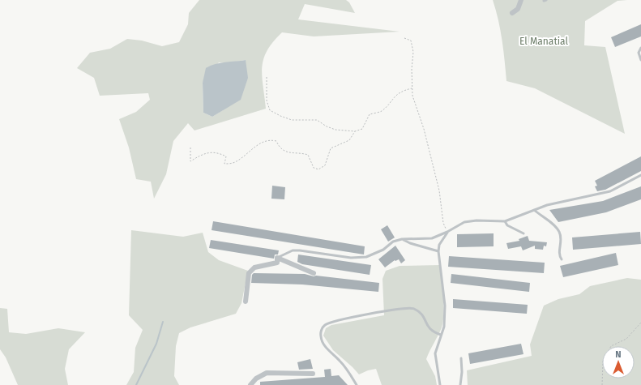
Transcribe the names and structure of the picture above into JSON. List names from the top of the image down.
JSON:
{
  "parks": ["El Manatial"],
  "north": "top"
}
